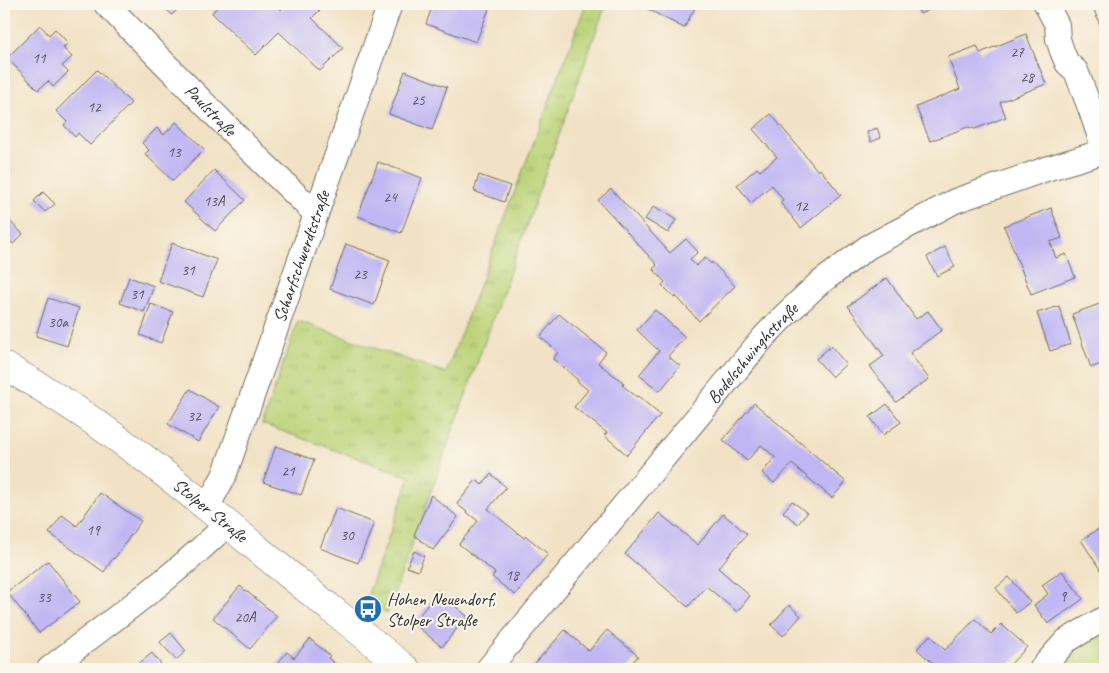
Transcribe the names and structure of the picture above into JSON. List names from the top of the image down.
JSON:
{
  "streets": {
    "main road": ["Stolper Straße"],
    "street": ["Paulstraße", "Scharfschwerdtstraße", "Bodelschwinghstraße"]
  },
  "crossings": [
    ["Paulstraße", "Scharfschwerdtstraße"],
    ["Scharfschwerdtstraße", "Stolper Straße"]
  ],
  "places": {
    "bus stop": ["Hohen Neuendorf, Stolper Straße"]
  },
  "house_numbers": [
    "27",
    "11",
    "28",
    "25",
    "12",
    "13",
    "24",
    "13A",
    "12",
    "31",
    "23",
    "31",
    "30a",
    "32",
    "21",
    "19",
    "30",
    "18",
    "9",
    "33",
    "20A"
  ]
}
